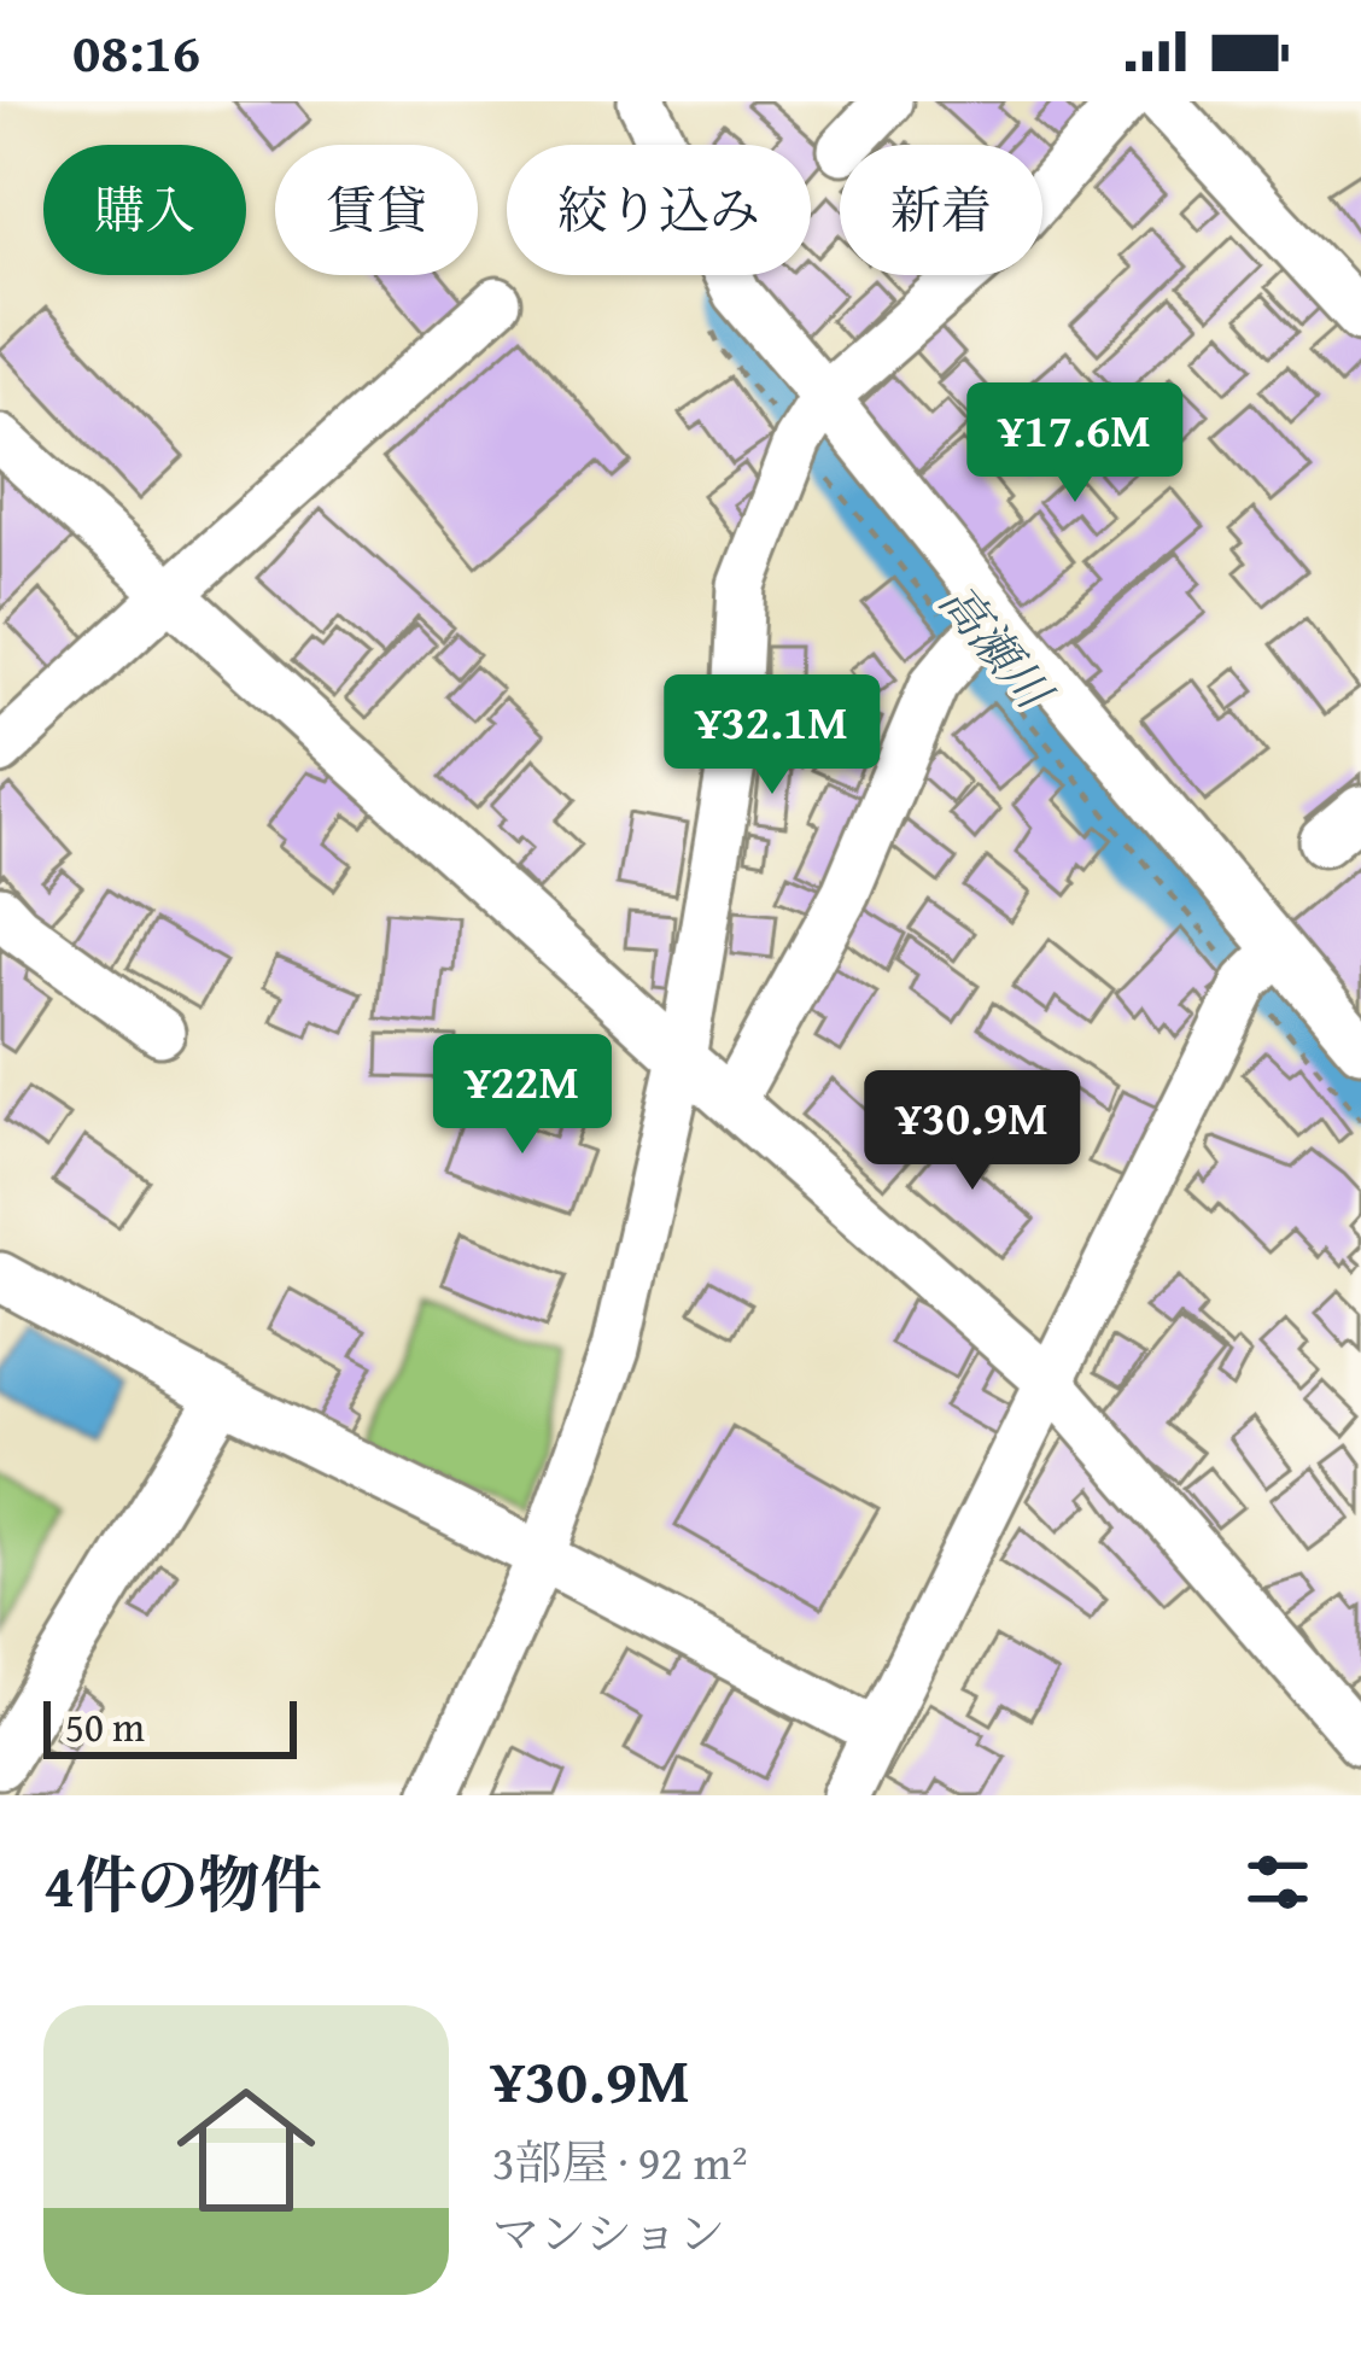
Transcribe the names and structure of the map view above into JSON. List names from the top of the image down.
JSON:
{
  "water": ["高瀬川"],
  "scale_bar": "50 m",
  "page": {
    "status": "08:16",
    "chip": [
      "購入",
      "賃貸",
      "絞り込み",
      "新着"
    ],
    "price": [
      "¥17.6M",
      "¥32.1M",
      "¥22M",
      "¥30.9M"
    ],
    "scale": "50 m",
    "heading": "4件の物件",
    "list": [
      {
        "name": "¥30.9M",
        "note": "3部屋 · 92 m² · マンション"
      }
    ]
  }
}
